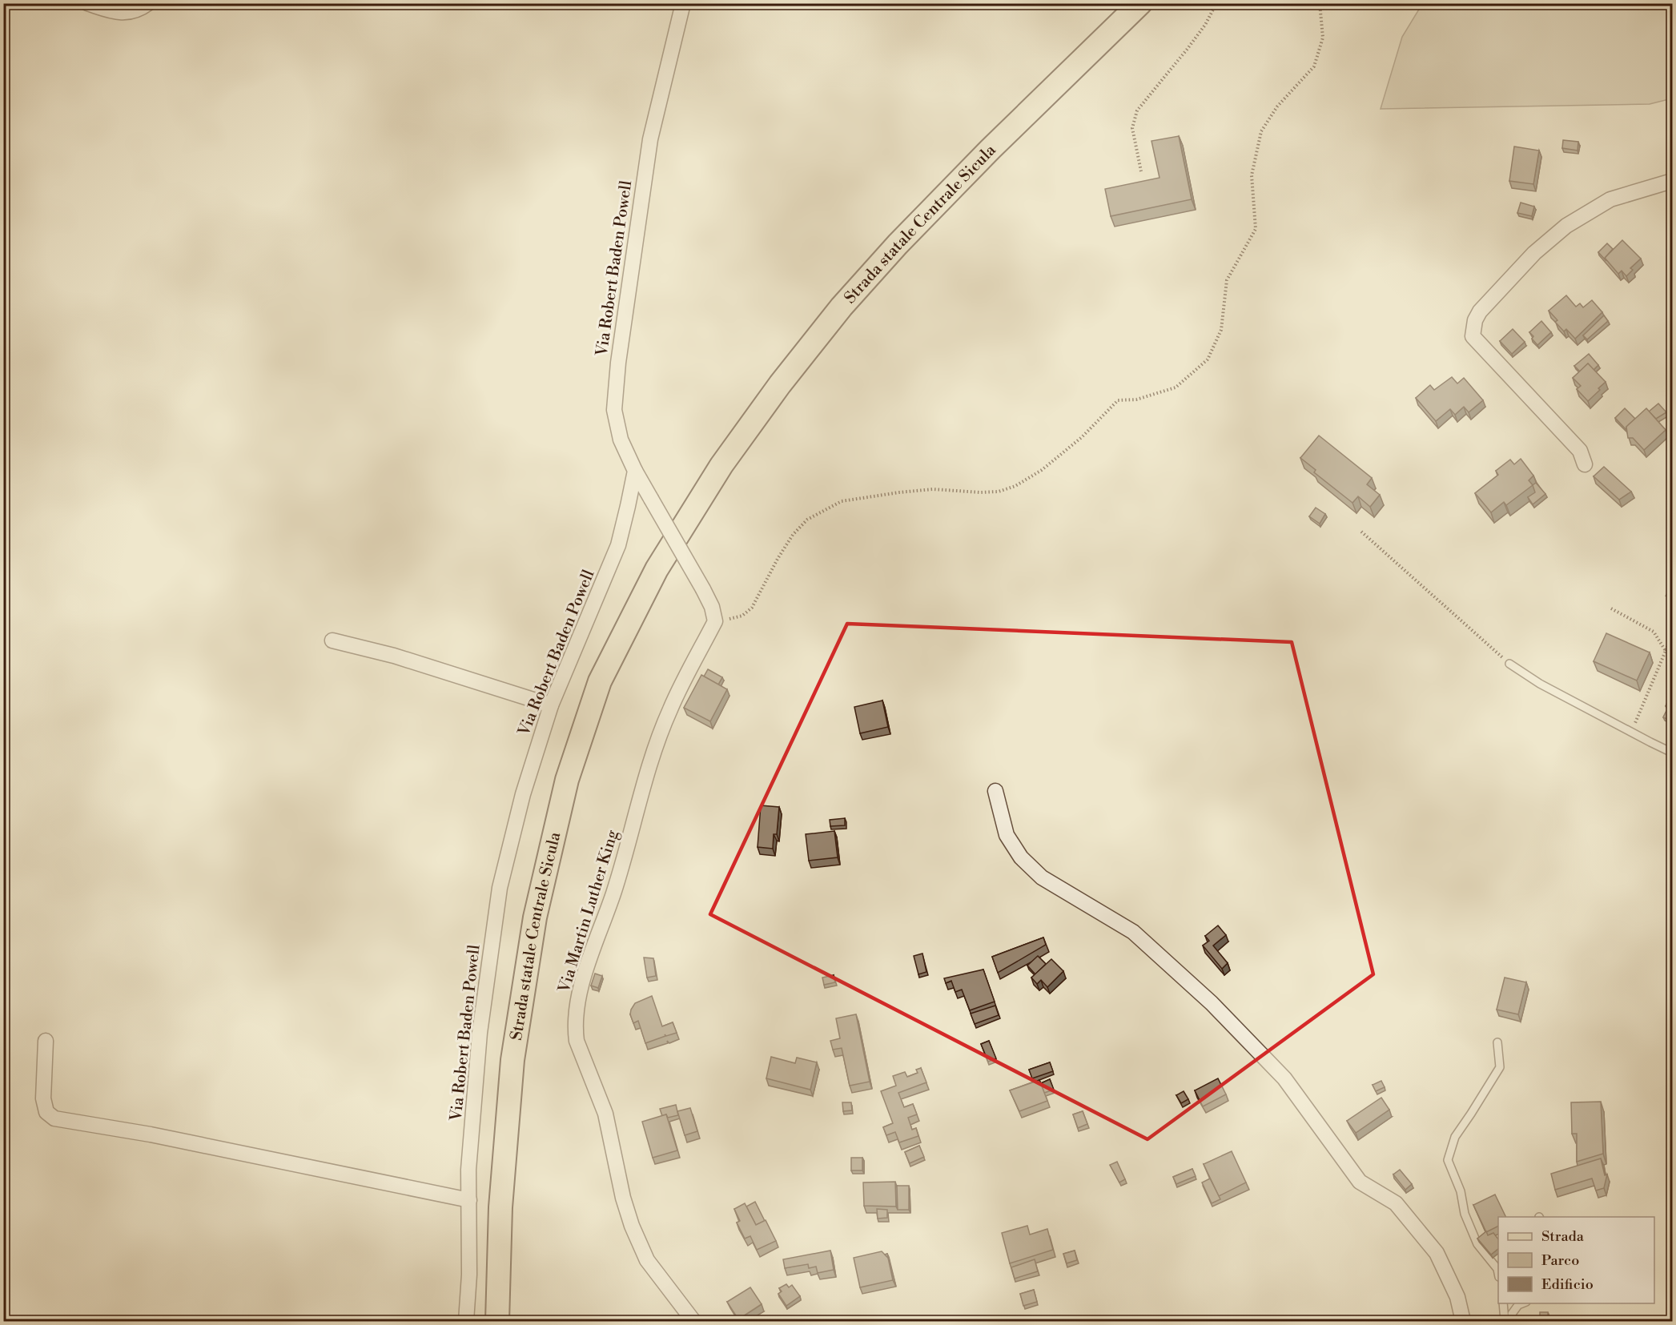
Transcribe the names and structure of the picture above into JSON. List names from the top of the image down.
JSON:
{
  "streets": {
    "main road": ["Strada statale Centrale Sicula"],
    "street": ["Via Robert Baden Powell", "Via Martin Luther King"]
  },
  "legend": ["Strada", "Parco", "Edificio"]
}
